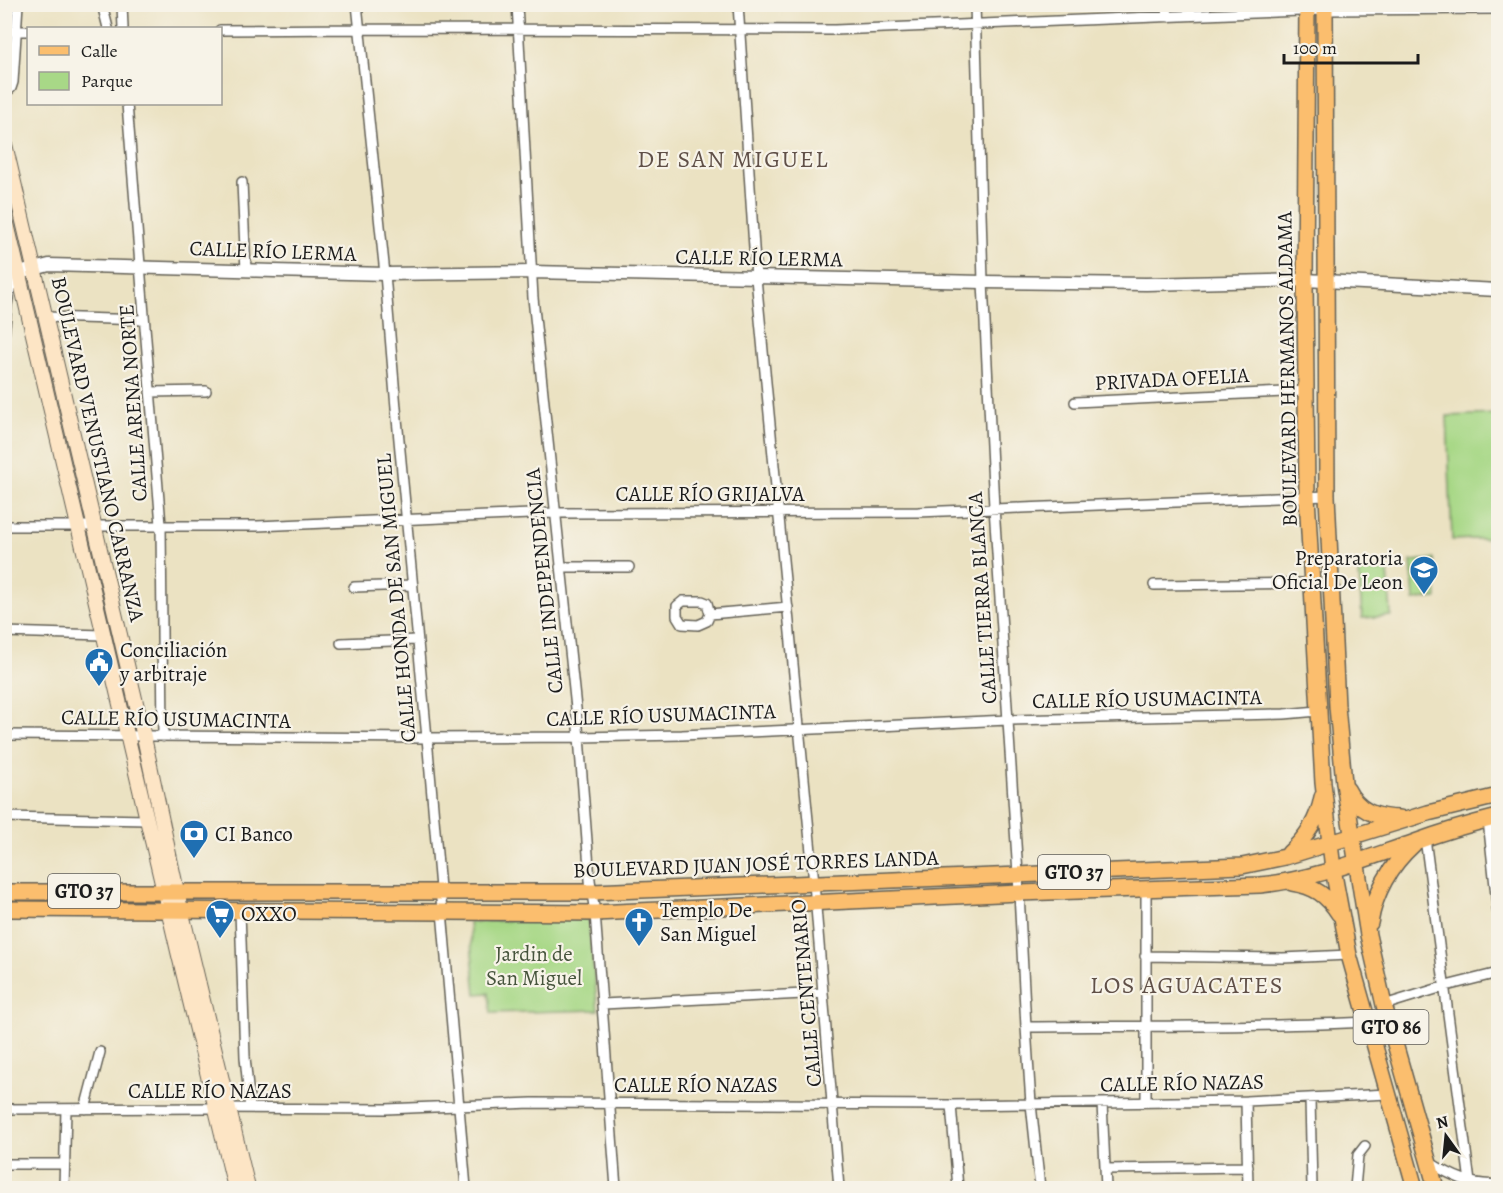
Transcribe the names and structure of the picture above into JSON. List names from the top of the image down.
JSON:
{
  "streets": {
    "main road": [
      "BOULEVARD HERMANOS ALDAMA",
      "BOULEVARD VENUSTIANO CARRANZA",
      "BOULEVARD JUAN JOSÉ TORRES LANDA",
      "GTO 37",
      "GTO 86"
    ],
    "street": [
      "CALLE RÍO LERMA",
      "PRIVADA OFELIA",
      "CALLE ARENA NORTE",
      "CALLE RÍO GRIJALVA",
      "CALLE INDEPENDENCIA",
      "CALLE HONDA DE SAN MIGUEL",
      "CALLE TIERRA BLANCA",
      "CALLE RÍO USUMACINTA",
      "CALLE CENTENARIO",
      "CALLE RÍO NAZAS"
    ]
  },
  "crossings": [
    ["CALLE RÍO LERMA", "BOULEVARD HERMANOS ALDAMA"],
    ["CALLE RÍO LERMA", "CALLE ARENA NORTE"],
    ["CALLE RÍO LERMA", "BOULEVARD VENUSTIANO CARRANZA"],
    ["CALLE RÍO LERMA", "CALLE INDEPENDENCIA"],
    ["CALLE RÍO LERMA", "CALLE HONDA DE SAN MIGUEL"],
    ["CALLE RÍO LERMA", "CALLE TIERRA BLANCA"],
    ["CALLE RÍO LERMA", "CALLE CENTENARIO"],
    ["BOULEVARD HERMANOS ALDAMA", "PRIVADA OFELIA"],
    ["BOULEVARD HERMANOS ALDAMA", "CALLE RÍO GRIJALVA"],
    ["BOULEVARD HERMANOS ALDAMA", "CALLE RÍO USUMACINTA"],
    ["BOULEVARD HERMANOS ALDAMA", "BOULEVARD JUAN JOSÉ TORRES LANDA"],
    ["BOULEVARD HERMANOS ALDAMA", "CALLE RÍO NAZAS"],
    ["CALLE ARENA NORTE", "CALLE RÍO GRIJALVA"],
    ["CALLE ARENA NORTE", "CALLE RÍO USUMACINTA"],
    ["BOULEVARD VENUSTIANO CARRANZA", "CALLE RÍO GRIJALVA"],
    ["BOULEVARD VENUSTIANO CARRANZA", "CALLE RÍO USUMACINTA"],
    ["BOULEVARD VENUSTIANO CARRANZA", "BOULEVARD JUAN JOSÉ TORRES LANDA"],
    ["BOULEVARD VENUSTIANO CARRANZA", "CALLE RÍO NAZAS"],
    ["CALLE RÍO GRIJALVA", "CALLE INDEPENDENCIA"],
    ["CALLE RÍO GRIJALVA", "CALLE HONDA DE SAN MIGUEL"],
    ["CALLE RÍO GRIJALVA", "CALLE TIERRA BLANCA"],
    ["CALLE RÍO GRIJALVA", "CALLE CENTENARIO"],
    ["CALLE INDEPENDENCIA", "CALLE RÍO USUMACINTA"],
    ["CALLE INDEPENDENCIA", "BOULEVARD JUAN JOSÉ TORRES LANDA"],
    ["CALLE INDEPENDENCIA", "CALLE RÍO NAZAS"],
    ["CALLE HONDA DE SAN MIGUEL", "CALLE RÍO USUMACINTA"],
    ["CALLE HONDA DE SAN MIGUEL", "BOULEVARD JUAN JOSÉ TORRES LANDA"],
    ["CALLE HONDA DE SAN MIGUEL", "CALLE RÍO NAZAS"],
    ["CALLE TIERRA BLANCA", "CALLE RÍO USUMACINTA"],
    ["CALLE TIERRA BLANCA", "BOULEVARD JUAN JOSÉ TORRES LANDA"],
    ["CALLE TIERRA BLANCA", "CALLE RÍO NAZAS"],
    ["CALLE RÍO USUMACINTA", "CALLE CENTENARIO"],
    ["BOULEVARD JUAN JOSÉ TORRES LANDA", "CALLE CENTENARIO"],
    ["CALLE CENTENARIO", "CALLE RÍO NAZAS"]
  ],
  "districts": ["DE SAN MIGUEL", "LOS AGUACATES"],
  "parks": ["Jardin de San Miguel"],
  "places": {
    "school or university": ["Preparatoria Oficial De Leon"],
    "public building": ["Conciliación y arbitraje"],
    "bank": ["CI Banco"],
    "supermarket": ["OXXO"],
    "church": ["Templo De San Miguel"]
  },
  "legend": ["Calle", "Parque"],
  "scale_bar": "100 m",
  "north": "top"
}
